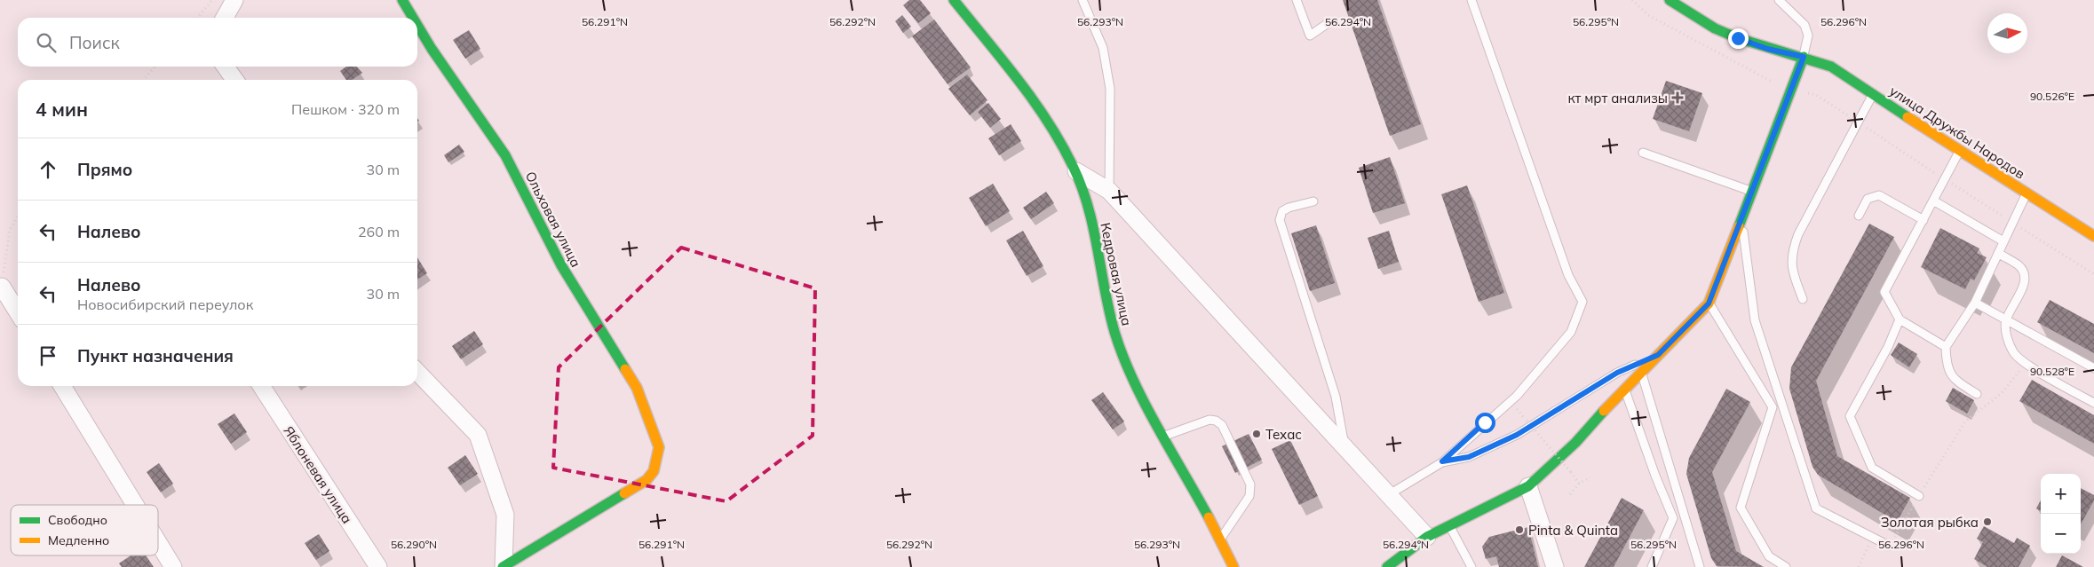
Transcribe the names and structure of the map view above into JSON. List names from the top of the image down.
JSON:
{
  "streets": {
    "street": [
      "улица Дружбы Народов",
      "Ольховая улица",
      "Кедровая улица",
      "Яблоневая улица"
    ]
  },
  "places": {
    "health": ["кт мрт анализы"],
    "other": ["Техас", "Золотая рыбка", "Pinta & Quinta"]
  },
  "legend": ["Свободно", "Медленно"],
  "north": "right",
  "page": {
    "search": "Поиск",
    "heading": ["4 мин", "Пешком · 320 m"],
    "list": [
      ["Прямо", "30 m"],
      ["Налево", "260 m"],
      ["Налево", "Новосибирский переулок", "30 m"],
      "Пункт назначения"
    ],
    "map_buttons": ["+", "−"]
  },
  "coordinates": [
    "56.291°N",
    "56.292°N",
    "56.293°N",
    "56.294°N",
    "56.295°N",
    "56.296°N",
    "90.526°E",
    "90.528°E",
    "56.290°N"
  ]
}
